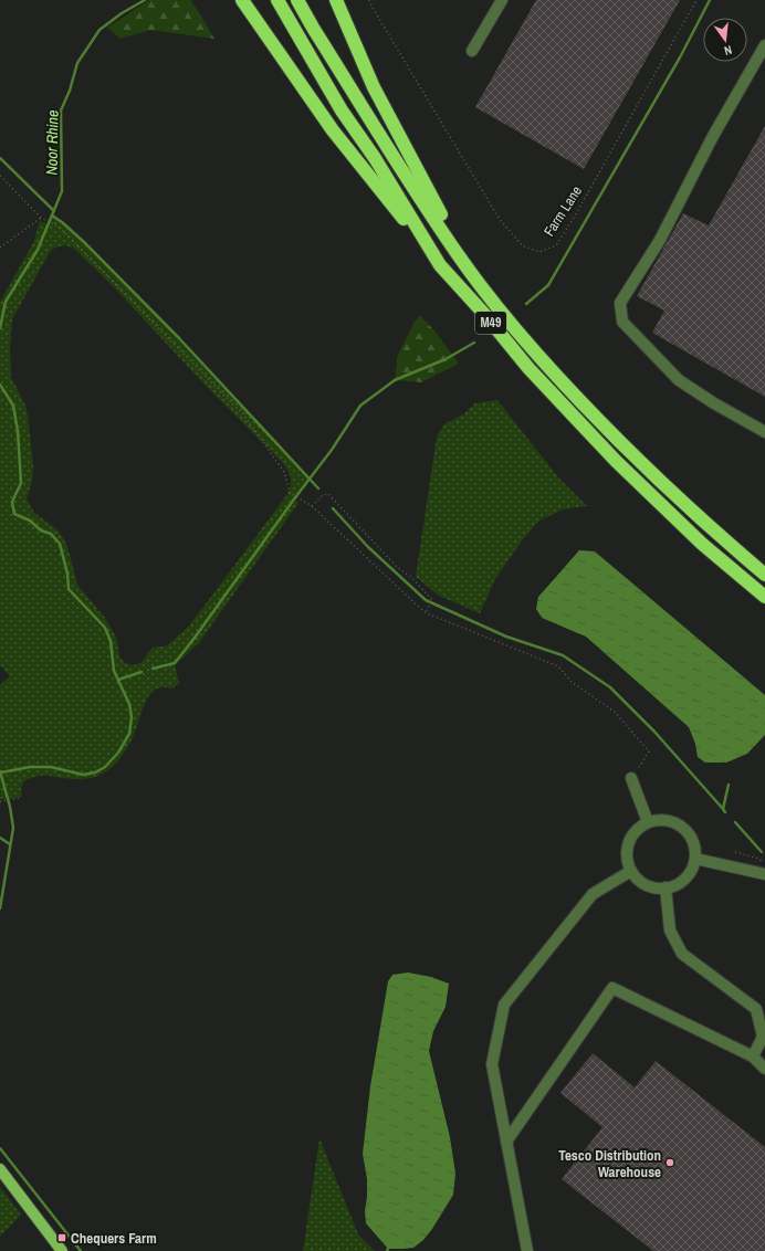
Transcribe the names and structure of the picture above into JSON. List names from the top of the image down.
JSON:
{
  "streets": {
    "highway": ["M49"],
    "path": ["Farm Lane"]
  },
  "water": ["Noor Rhine"],
  "places": {
    "other": ["Tesco Distribution Warehouse"],
    "transit": ["Chequers Farm"]
  },
  "north": "bottom"
}
